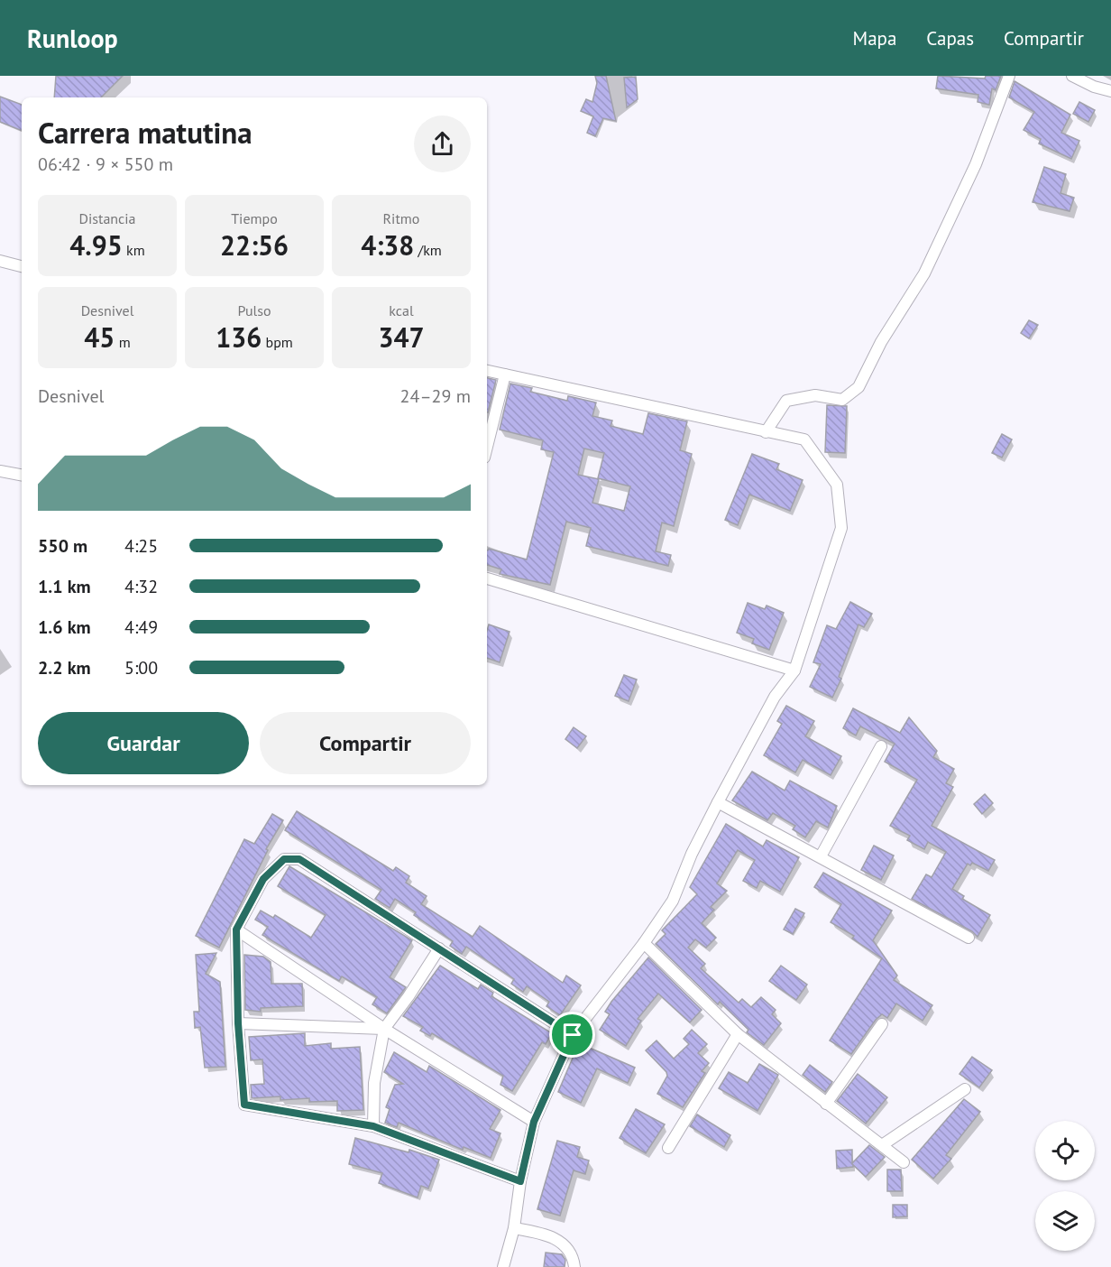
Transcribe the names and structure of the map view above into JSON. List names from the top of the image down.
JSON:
{
  "page": {
    "header": "Runloop",
    "nav": ["Mapa", "Capas", "Compartir"],
    "heading": ["Carrera matutina", "06:42 · 9 × 550 m"],
    "stats": [
      ["Distancia", "4.95 km"],
      ["Tiempo", "22:56"],
      ["Ritmo", "4:38 /km"],
      ["Desnivel", "45 m"],
      ["Pulso", "136 bpm"],
      ["kcal", "347"]
    ],
    "chart": ["Desnivel", "24–29 m"],
    "list": [
      {
        "name": "550 m",
        "note": "4:25"
      },
      {
        "name": "1.1 km",
        "note": "4:32"
      },
      {
        "name": "1.6 km",
        "note": "4:49"
      },
      {
        "name": "2.2 km",
        "note": "5:00"
      }
    ],
    "buttons": ["Guardar", "Compartir"]
  }
}
